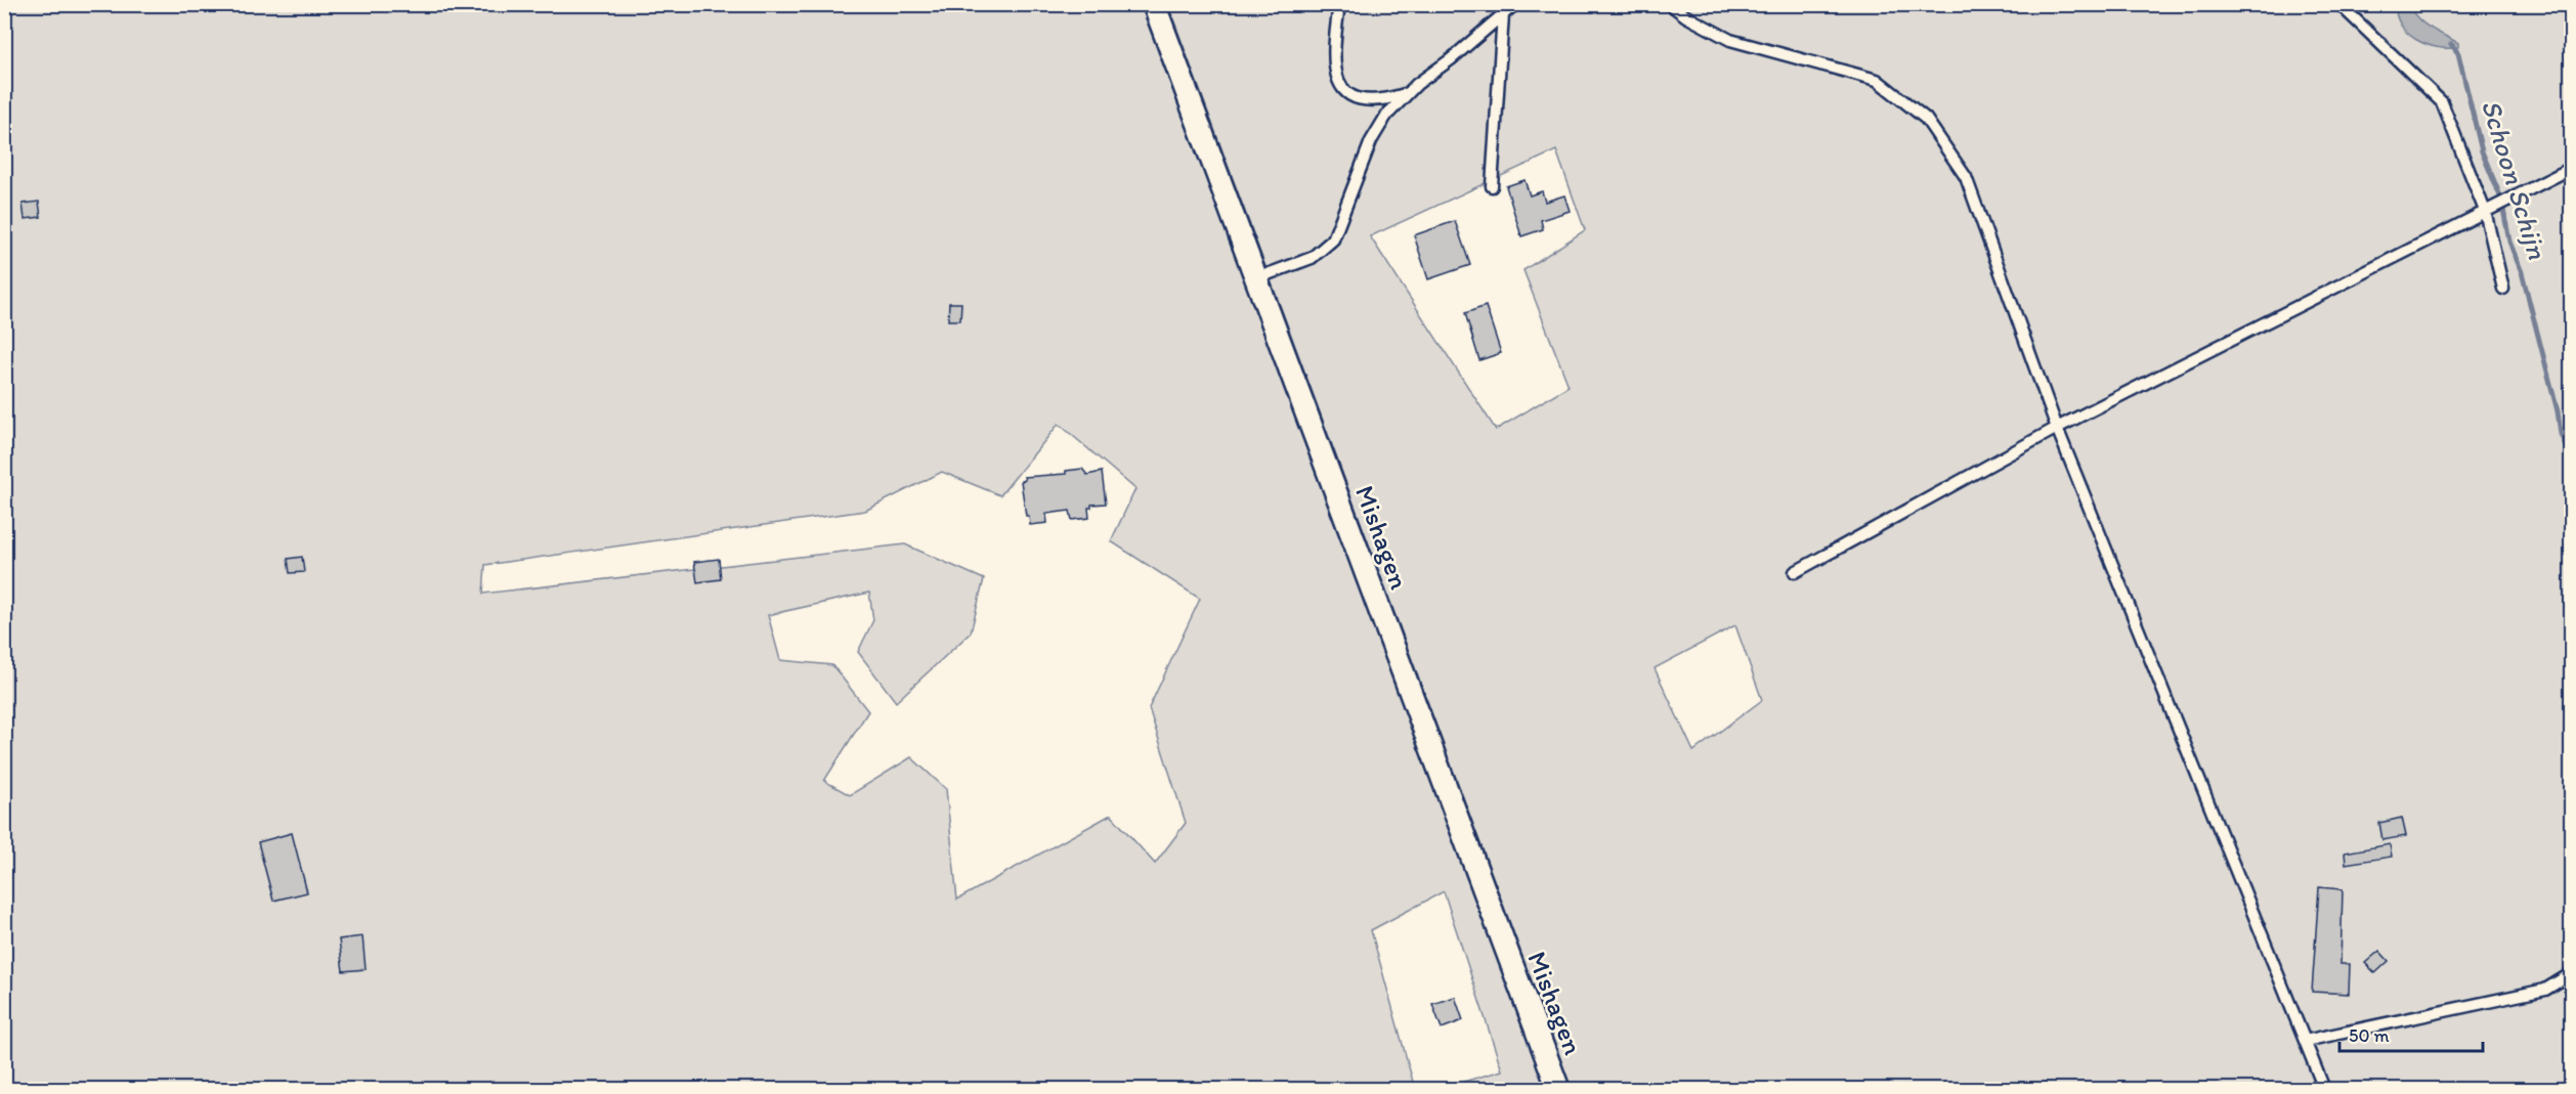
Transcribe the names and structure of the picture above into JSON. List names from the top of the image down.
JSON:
{
  "streets": {
    "street": ["Mishagen"]
  },
  "water": ["Schoon Schijn"],
  "scale_bar": "50 m"
}
